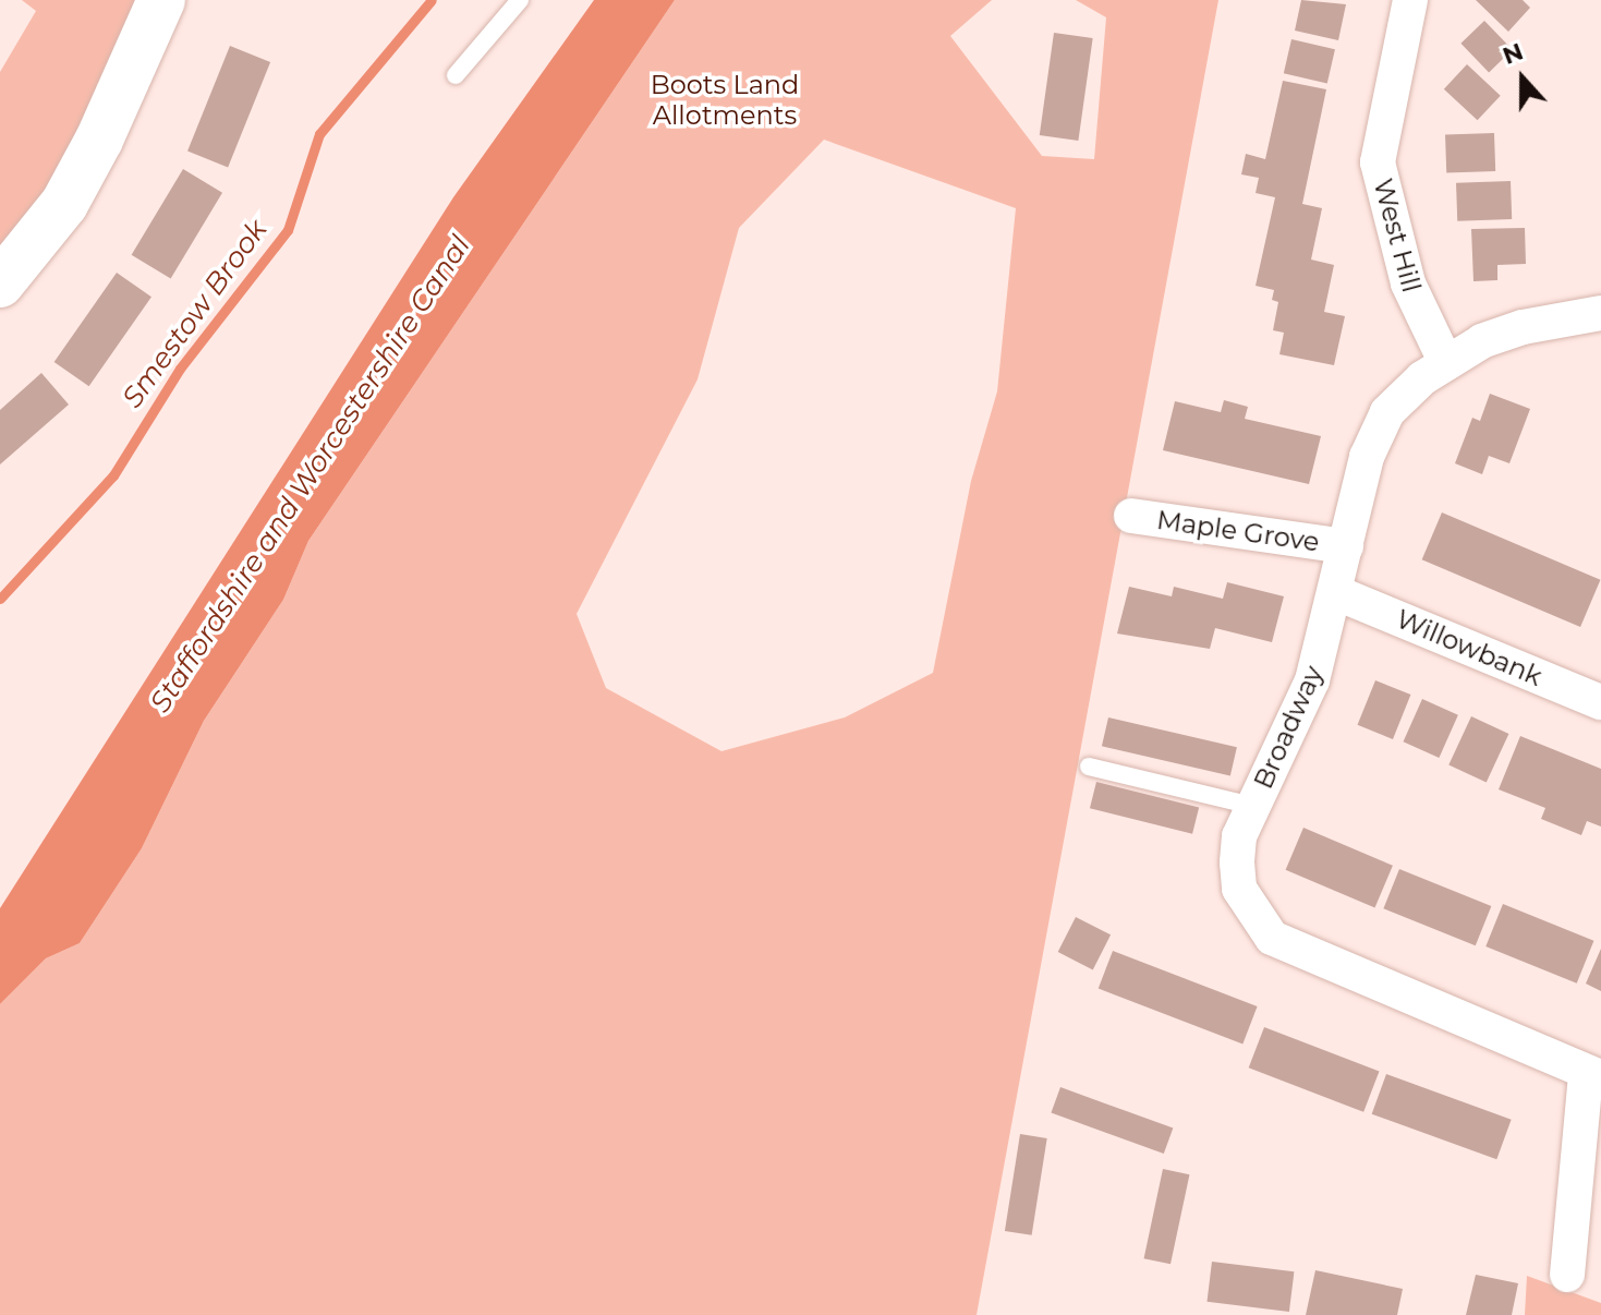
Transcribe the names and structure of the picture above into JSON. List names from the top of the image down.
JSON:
{
  "streets": {
    "street": [
      "West Hill",
      "Maple Grove",
      "Willowbank",
      "Broadway"
    ]
  },
  "crossings": [
    ["West Hill", "Broadway"],
    ["Maple Grove", "Broadway"],
    ["Willowbank", "Broadway"]
  ],
  "water": ["Smestow Brook", "Staffordshire and Worcestershire Canal"],
  "parks": ["Boots Land Allotments"],
  "north": "top"
}
